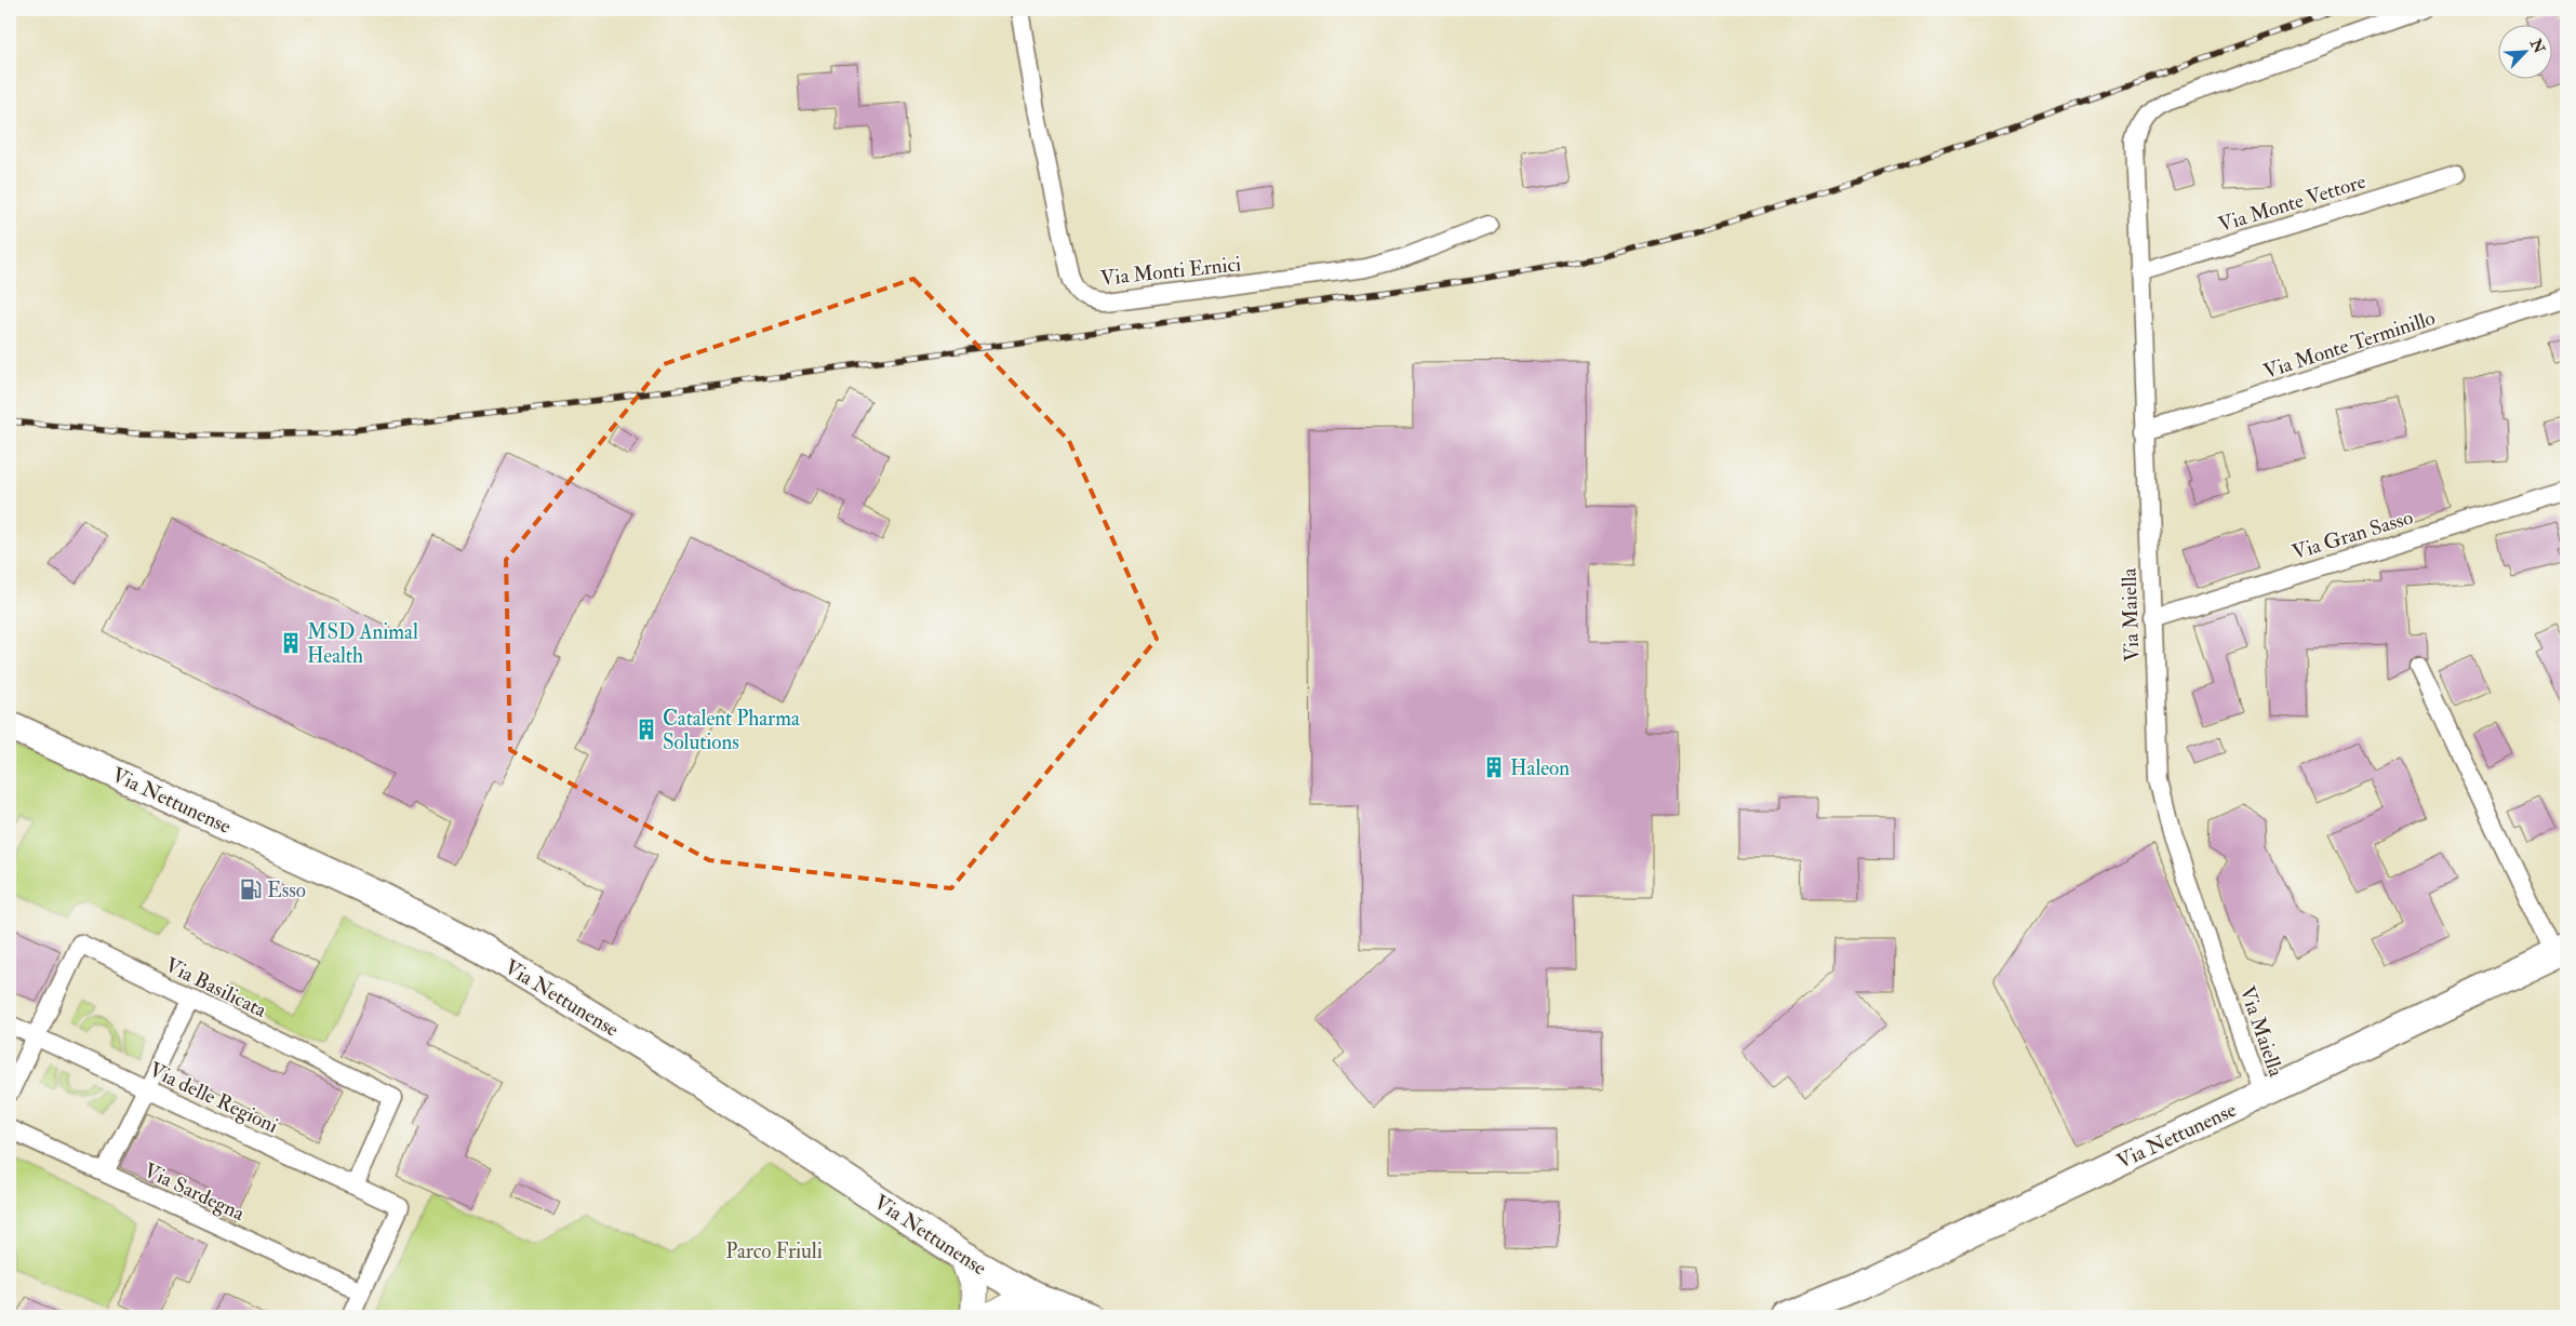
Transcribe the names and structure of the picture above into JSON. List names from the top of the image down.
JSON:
{
  "streets": {
    "main road": ["Via Nettunense"],
    "street": [
      "Via Monte Vettore",
      "Via Monti Ernici",
      "Via Monte Terminillo",
      "Via Gran Sasso",
      "Via Maiella",
      "Via Basilicata",
      "Via delle Regioni",
      "Via Sardegna"
    ]
  },
  "crossings": [
    ["Via Monte Vettore", "Via Maiella"],
    ["Via Monte Terminillo", "Via Maiella"],
    ["Via Gran Sasso", "Via Maiella"],
    ["Via Maiella", "Via Nettunense"],
    ["Via Basilicata", "Via delle Regioni"],
    ["Via delle Regioni", "Via Sardegna"]
  ],
  "parks": ["Parco Friuli"],
  "places": {
    "building": ["MSD Animal Health", "Catalent Pharma Solutions", "Haleon"],
    "fuel station": ["Esso"]
  },
  "north": "top right"
}
